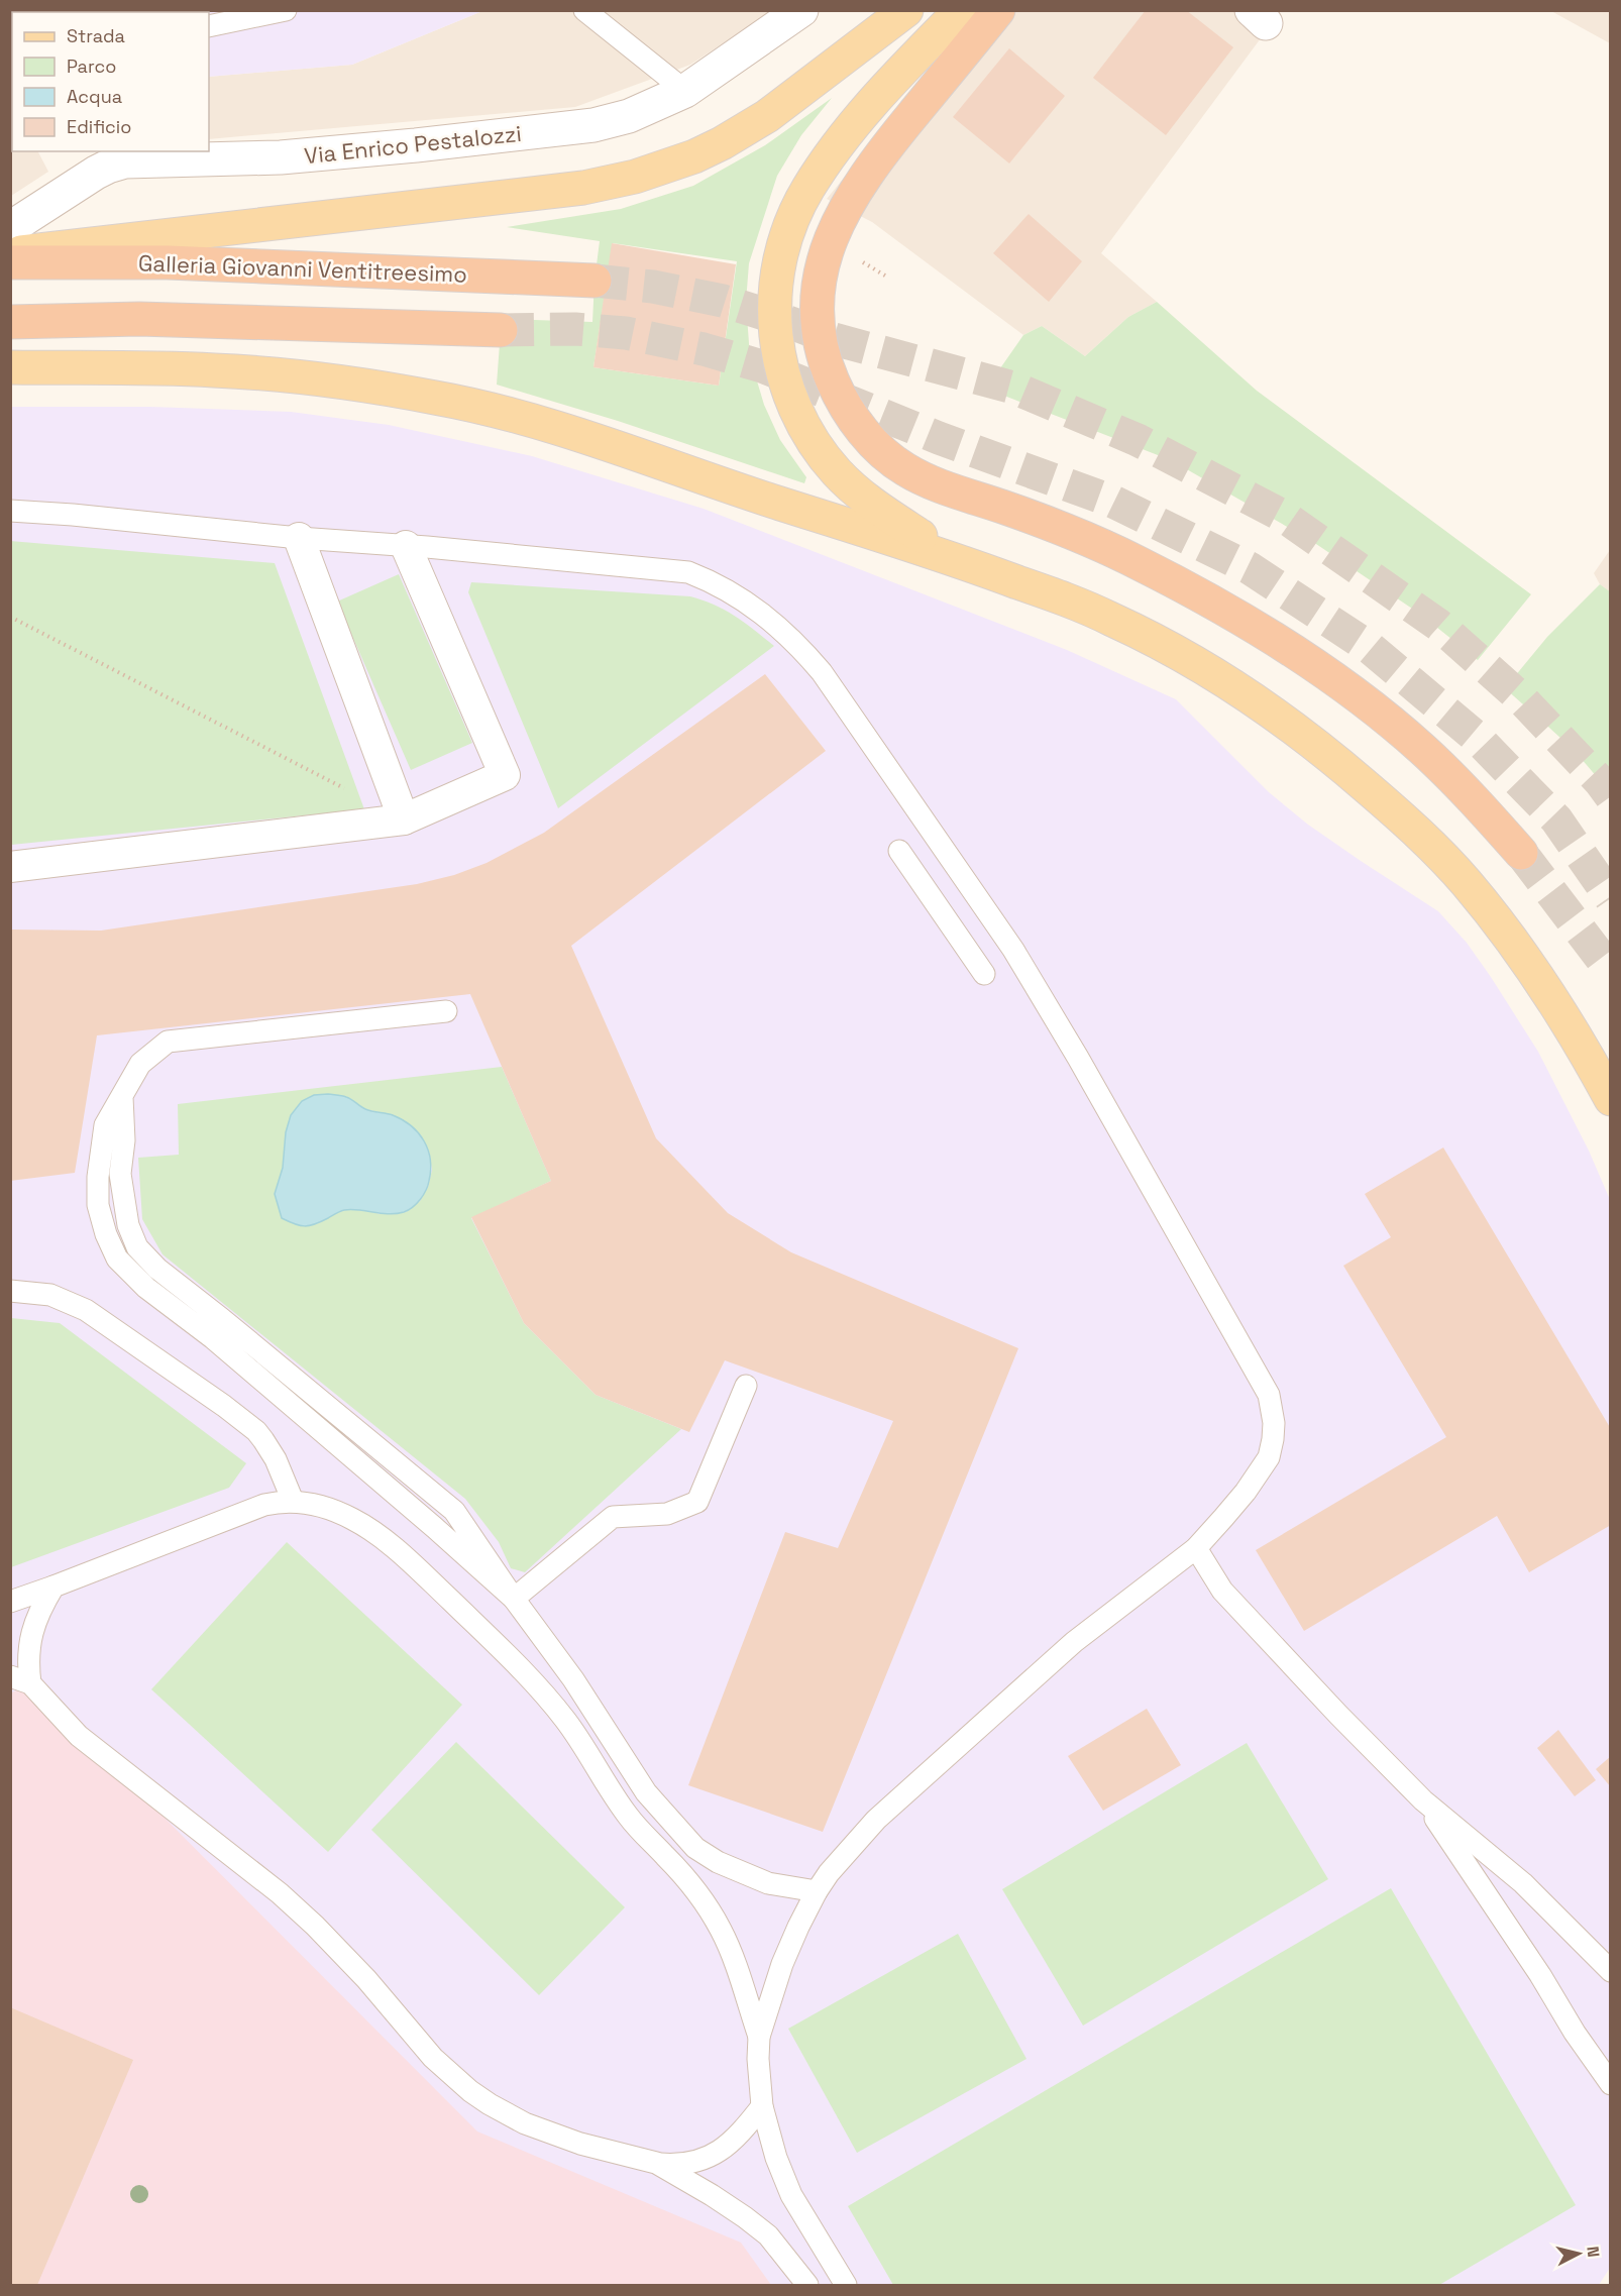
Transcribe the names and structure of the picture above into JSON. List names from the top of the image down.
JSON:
{
  "streets": {
    "highway": ["Galleria Giovanni Ventitreesimo"],
    "street": ["Via Enrico Pestalozzi"]
  },
  "legend": [
    "Strada",
    "Parco",
    "Acqua",
    "Edificio"
  ],
  "north": "right"
}
